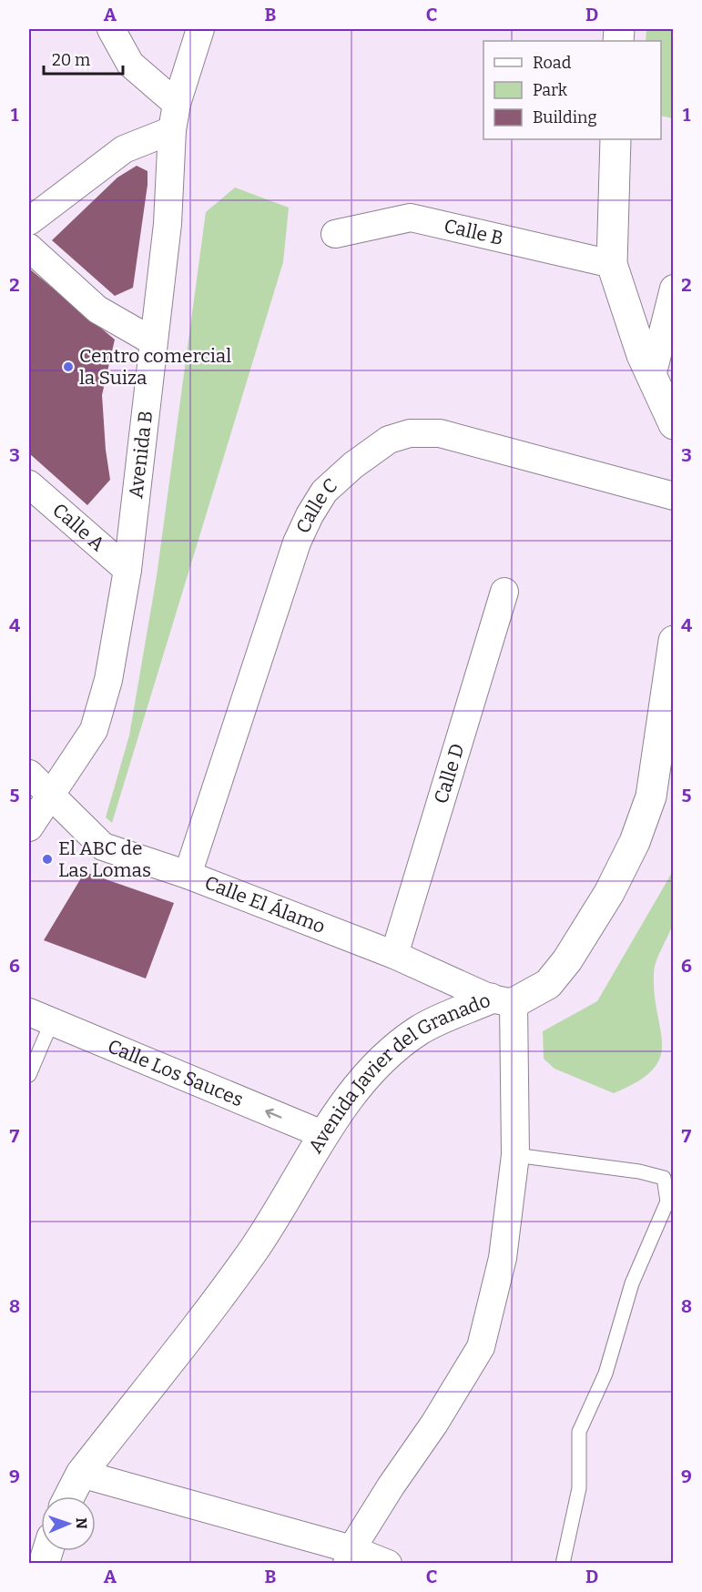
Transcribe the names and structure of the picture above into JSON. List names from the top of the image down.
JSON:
{
  "streets": {
    "street": [
      "Calle B",
      "Avenida B",
      "Calle C",
      "Calle A",
      "Calle D",
      "Calle El Álamo",
      "Calle Los Sauces",
      "Avenida Javier del Granado"
    ]
  },
  "crossings": [
    ["Avenida B", "Calle A"],
    ["Avenida B", "Calle El Álamo"],
    ["Calle C", "Calle El Álamo"],
    ["Calle D", "Calle El Álamo"],
    ["Calle El Álamo", "Avenida Javier del Granado"],
    ["Calle Los Sauces", "Avenida Javier del Granado"]
  ],
  "one_way": ["Calle Los Sauces"],
  "places": ["Centro comercial la Suiza", "El ABC de Las Lomas"],
  "legend": ["Road", "Park", "Building"],
  "scale_bar": "20 m",
  "north": "right",
  "grid": {
    "columns": [
      "A",
      "B",
      "C",
      "D"
    ],
    "rows": [
      "1",
      "2",
      "3",
      "4",
      "5",
      "6",
      "7",
      "8",
      "9"
    ]
  }
}
